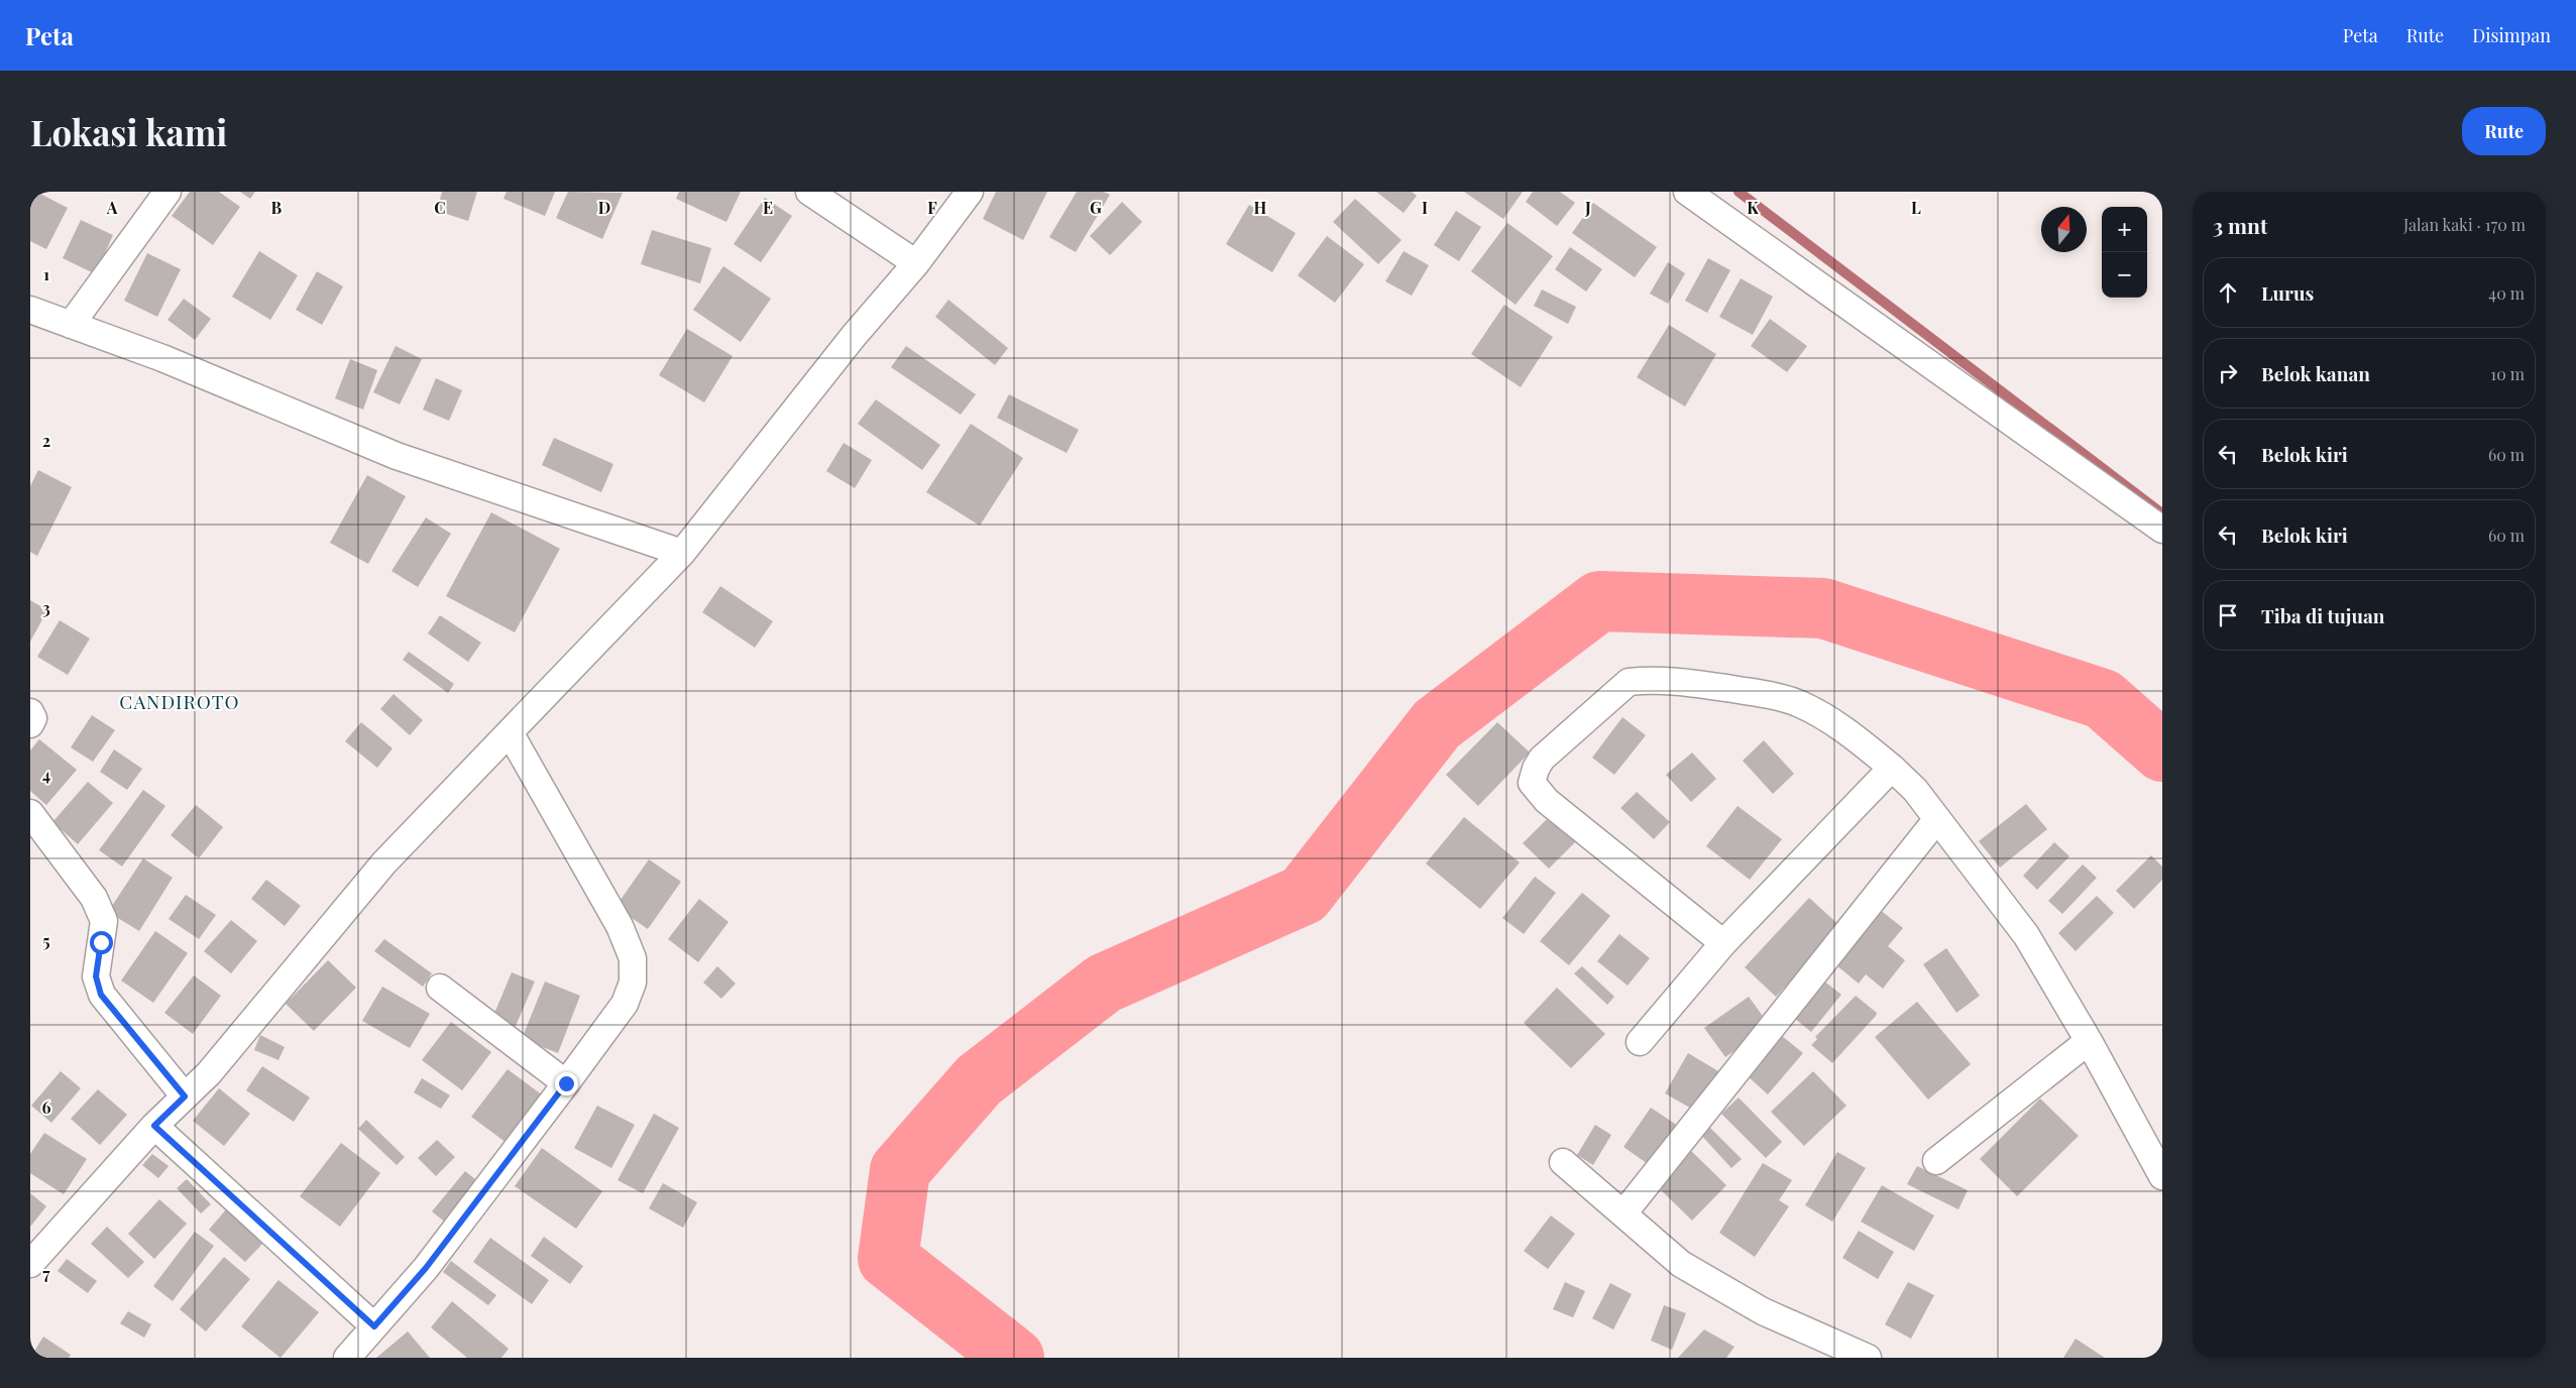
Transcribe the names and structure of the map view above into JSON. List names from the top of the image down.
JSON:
{
  "districts": ["CANDIROTO"],
  "north": "top",
  "page": {
    "header": "Peta",
    "nav": ["Peta", "Rute", "Disimpan"],
    "buttons": "Rute",
    "title": "Lokasi kami",
    "heading": ["3 mnt", "Jalan kaki · 170 m"],
    "map_buttons": ["+", "−"],
    "list": [
      ["Lurus", "40 m"],
      ["Belok kanan", "10 m"],
      ["Belok kiri", "60 m"],
      ["Belok kiri", "60 m"],
      "Tiba di tujuan"
    ]
  },
  "grid": {
    "columns": [
      "A",
      "B",
      "C",
      "D",
      "E",
      "F",
      "G",
      "H",
      "I",
      "J",
      "K",
      "L"
    ],
    "rows": [
      "1",
      "2",
      "3",
      "4",
      "5",
      "6",
      "7"
    ]
  }
}
